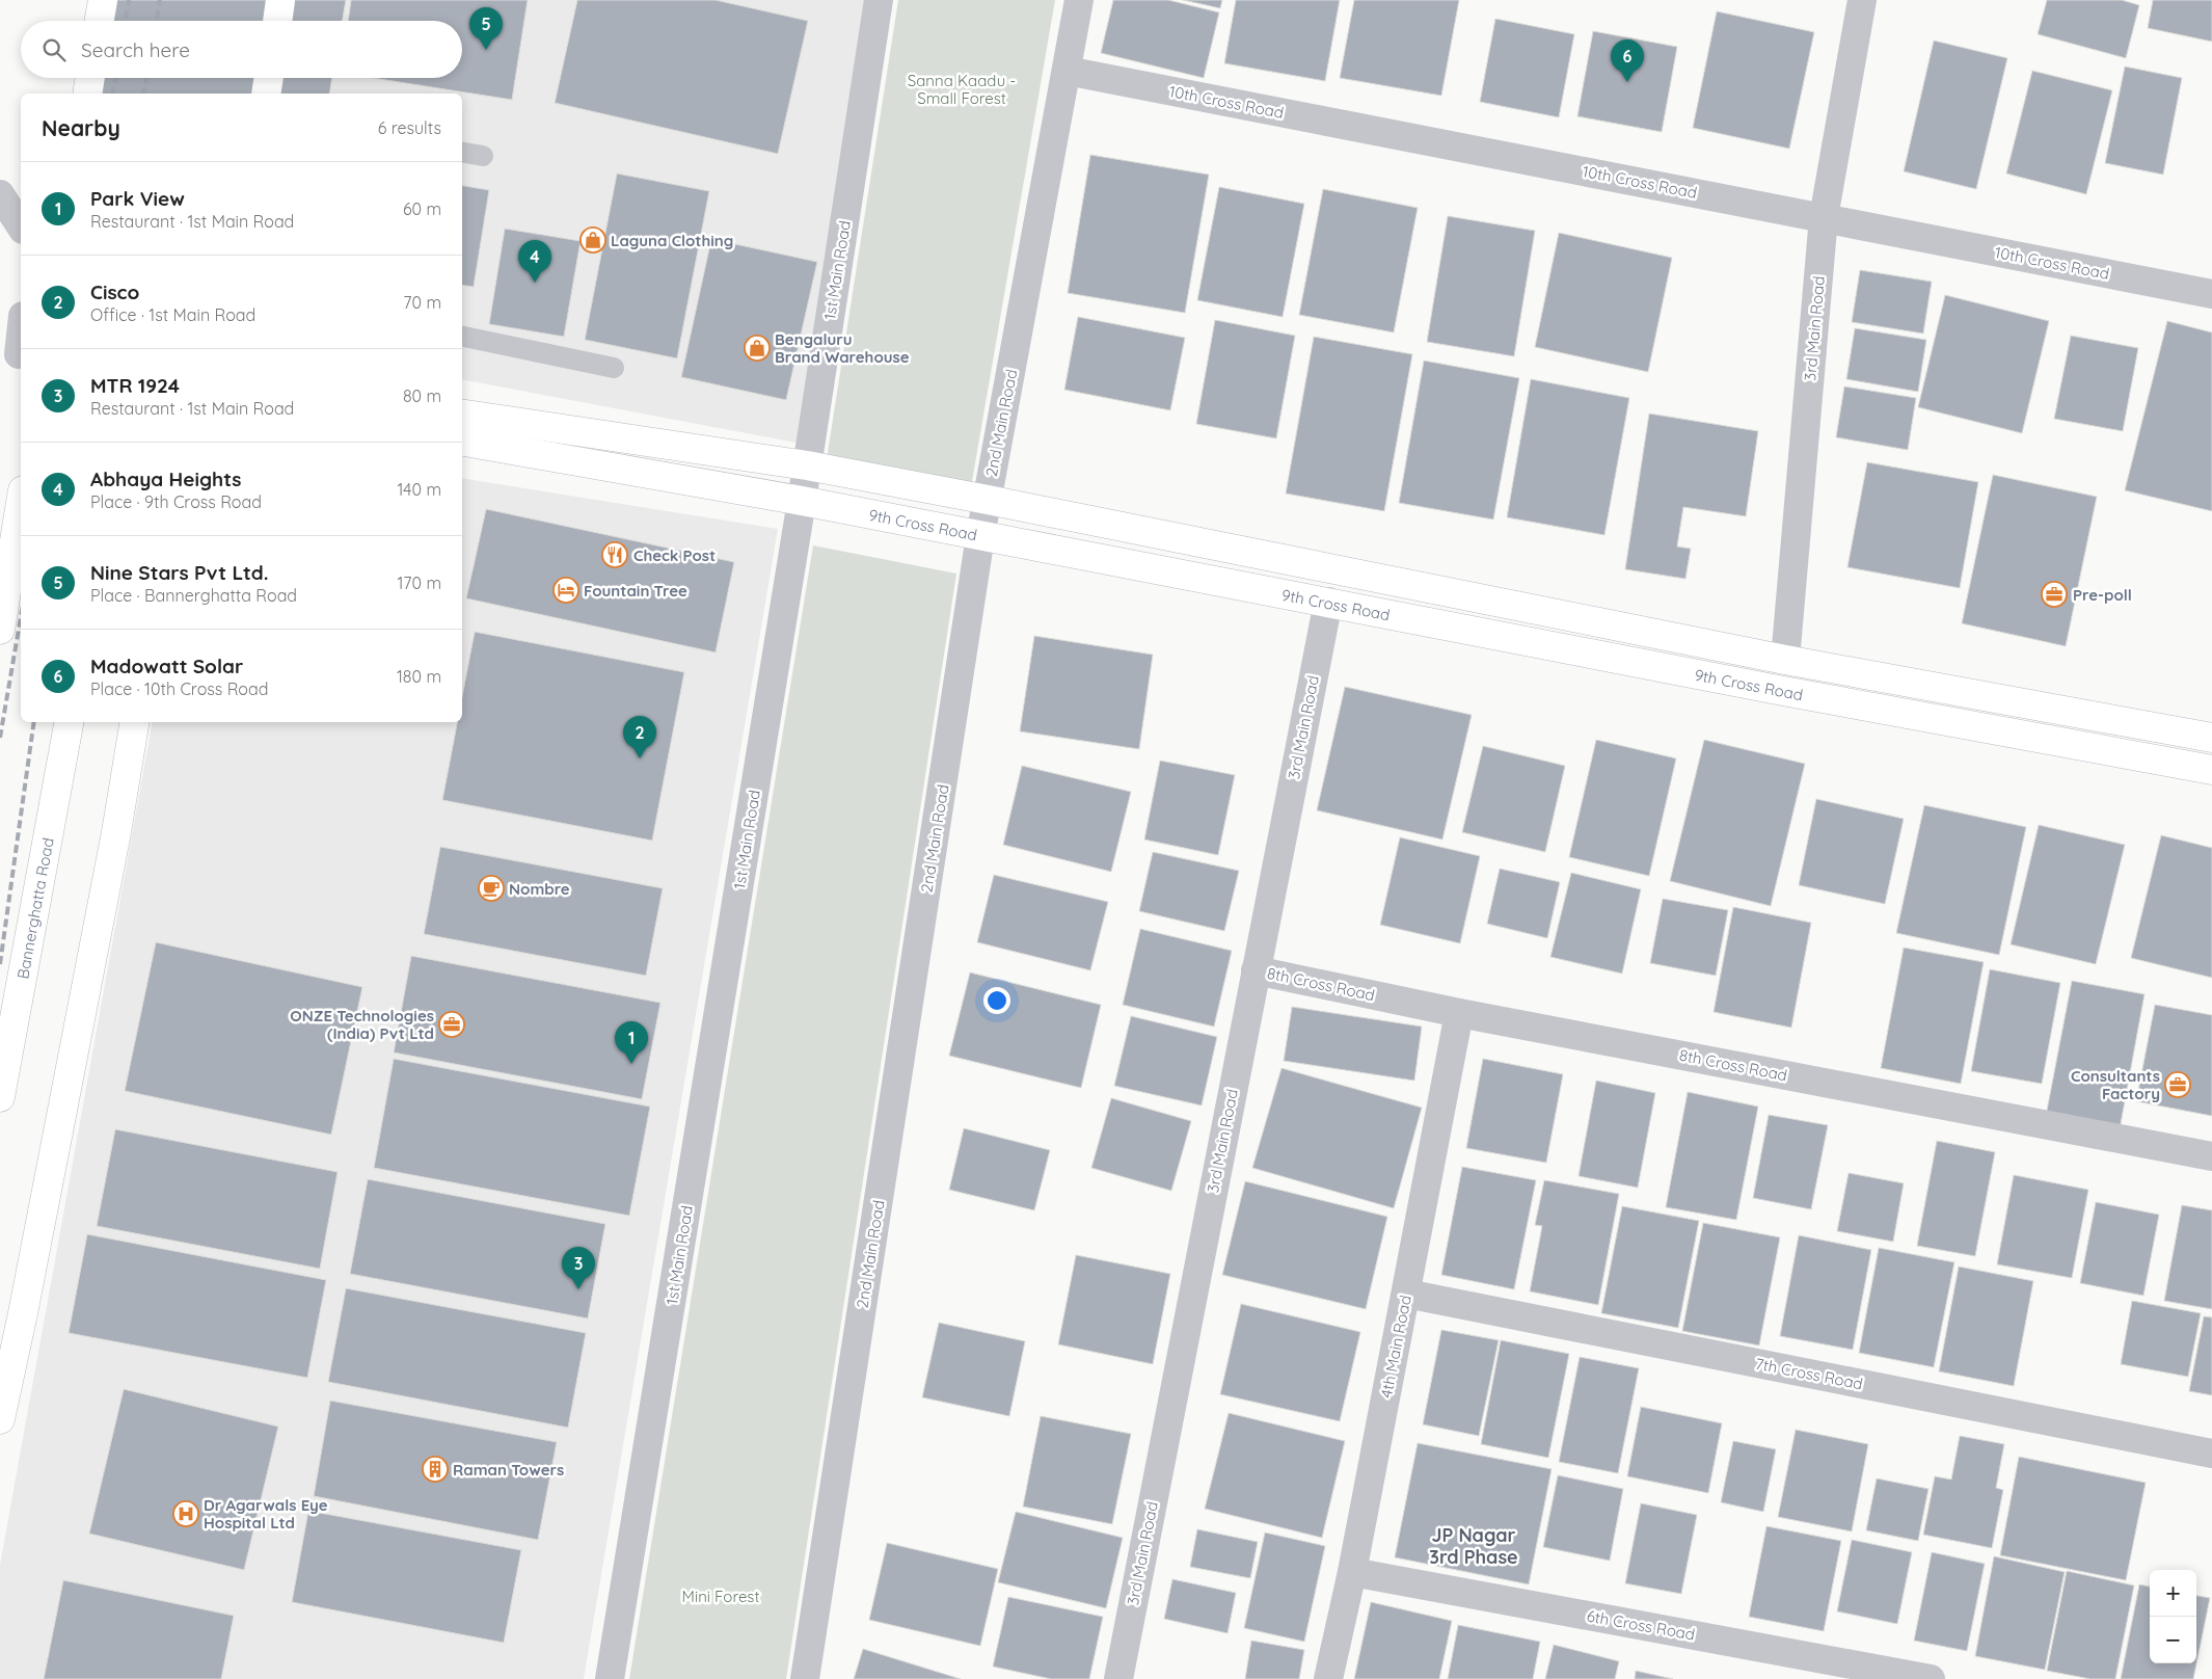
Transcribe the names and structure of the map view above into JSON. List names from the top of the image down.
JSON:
{
  "streets": {
    "main road": ["9th Cross Road", "Bannerghatta Road"],
    "street": [
      "10th Cross Road",
      "1st Main Road",
      "3rd Main Road",
      "2nd Main Road",
      "8th Cross Road",
      "4th Main Road",
      "7th Cross Road",
      "6th Cross Road"
    ]
  },
  "crossings": [
    ["10th Cross Road", "3rd Main Road"],
    ["10th Cross Road", "2nd Main Road"],
    ["1st Main Road", "9th Cross Road"],
    ["3rd Main Road", "9th Cross Road"],
    ["3rd Main Road", "8th Cross Road"],
    ["2nd Main Road", "9th Cross Road"],
    ["8th Cross Road", "4th Main Road"],
    ["4th Main Road", "7th Cross Road"],
    ["4th Main Road", "6th Cross Road"]
  ],
  "districts": ["JP Nagar 3rd Phase"],
  "parks": ["Sanna Kaadu - Small Forest", "Mini Forest"],
  "places": {
    "shop": ["Laguna Clothing", "Bengaluru Brand Warehouse"],
    "restaurant": ["Check Post"],
    "hotel": ["Fountain Tree"],
    "office": ["Pre-poll", "ONZE Technologies (India) Pvt Ltd", "Consultants Factory"],
    "cafe": ["Nombre"],
    "building": ["Raman Towers"],
    "hospital": ["Dr Agarwals Eye Hospital Ltd"]
  },
  "page": {
    "pins": [
      "5",
      "6",
      "4",
      "2",
      "1",
      "3"
    ],
    "search": "Search here",
    "heading": ["Nearby", "6 results"],
    "list": [
      {
        "mark": "1",
        "name": "Park View",
        "note": "Restaurant · 1st Main Road",
        "value": "60 m"
      },
      {
        "mark": "2",
        "name": "Cisco",
        "note": "Office · 1st Main Road",
        "value": "70 m"
      },
      {
        "mark": "3",
        "name": "MTR 1924",
        "note": "Restaurant · 1st Main Road",
        "value": "80 m"
      },
      {
        "mark": "4",
        "name": "Abhaya Heights",
        "note": "Place · 9th Cross Road",
        "value": "140 m"
      },
      {
        "mark": "5",
        "name": "Nine Stars Pvt Ltd.",
        "note": "Place · Bannerghatta Road",
        "value": "170 m"
      },
      {
        "mark": "6",
        "name": "Madowatt Solar",
        "note": "Place · 10th Cross Road",
        "value": "180 m"
      }
    ],
    "map_buttons": ["+", "−"]
  }
}
